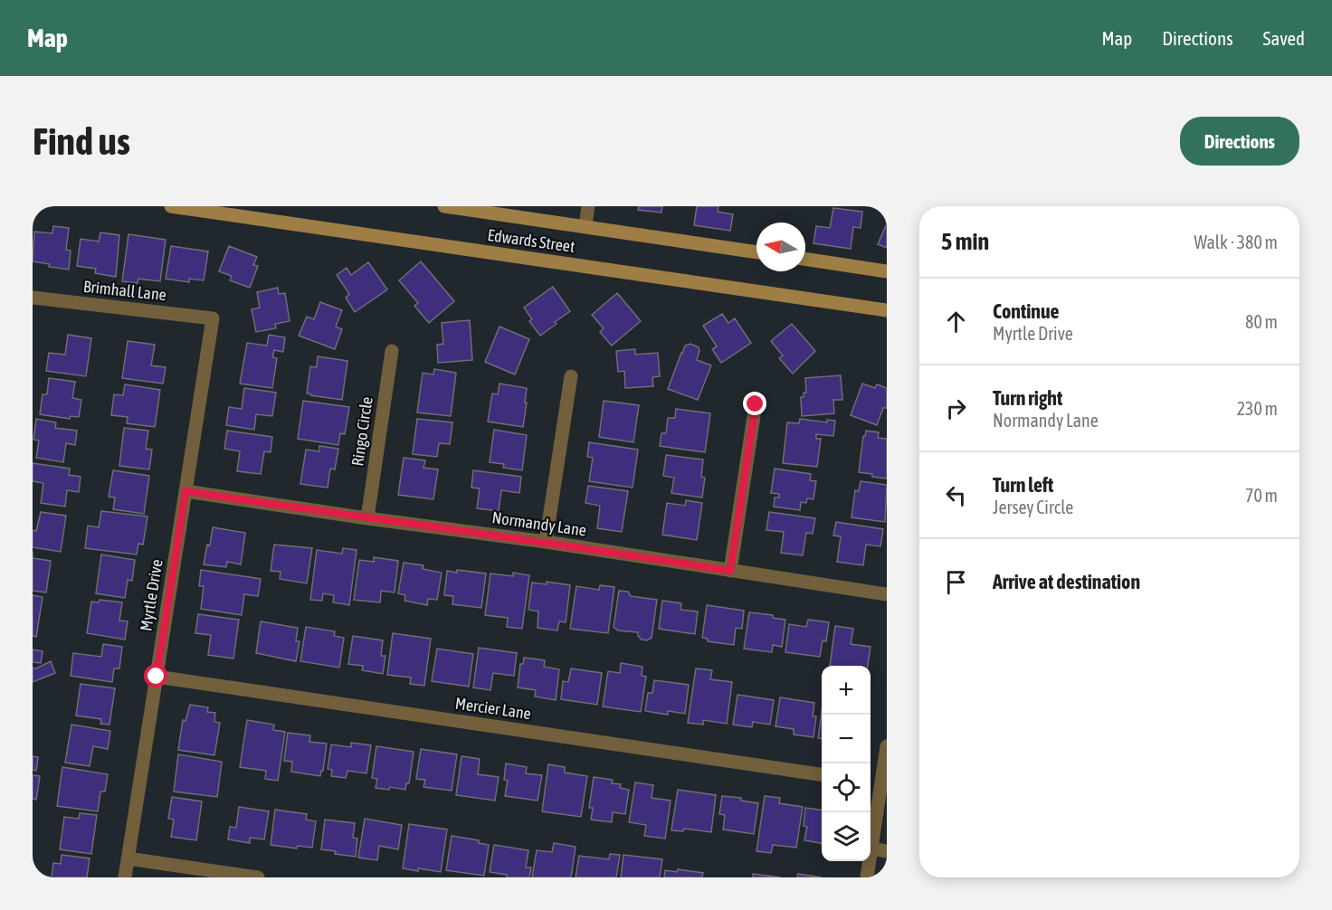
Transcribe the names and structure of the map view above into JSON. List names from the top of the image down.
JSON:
{
  "streets": {
    "main road": ["Edwards Street"],
    "street": [
      "Brimhall Lane",
      "Ringo Circle",
      "Normandy Lane",
      "Myrtle Drive",
      "Mercier Lane"
    ]
  },
  "crossings": [
    ["Brimhall Lane", "Myrtle Drive"],
    ["Ringo Circle", "Normandy Lane"],
    ["Normandy Lane", "Myrtle Drive"],
    ["Myrtle Drive", "Mercier Lane"]
  ],
  "north": "left",
  "page": {
    "header": "Map",
    "nav": ["Map", "Directions", "Saved"],
    "buttons": "Directions",
    "title": "Find us",
    "heading": ["5 min", "Walk · 380 m"],
    "list": [
      ["Continue", "Myrtle Drive", "80 m"],
      ["Turn right", "Normandy Lane", "230 m"],
      ["Turn left", "Jersey Circle", "70 m"],
      "Arrive at destination"
    ],
    "map_buttons": ["+", "−"]
  }
}
